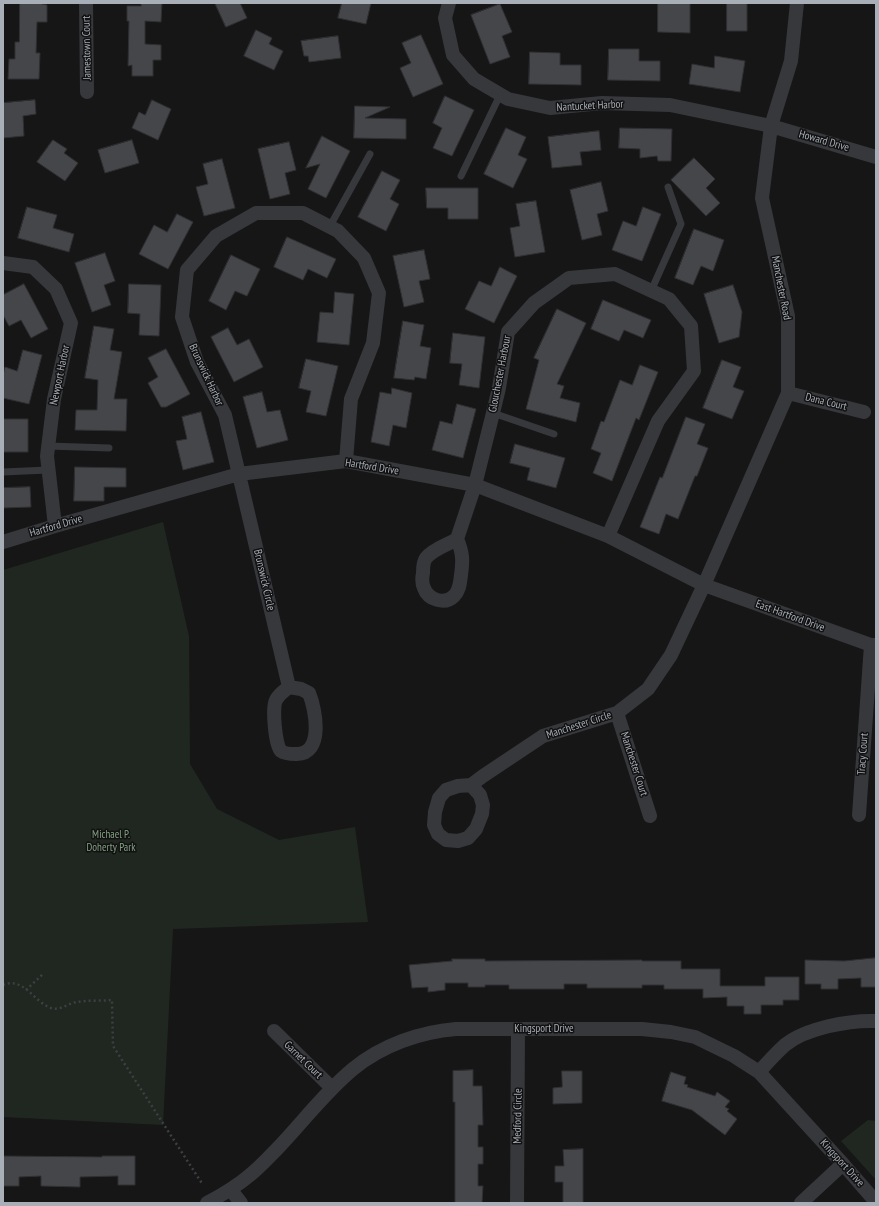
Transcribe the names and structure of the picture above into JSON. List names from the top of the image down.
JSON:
{
  "streets": {
    "street": [
      "Jamestown Court",
      "Nantucket Harbor",
      "Howard Drive",
      "Manchester Road",
      "Glouchester Harbour",
      "Newport Harbor",
      "Brunswick Harbor",
      "Dana Court",
      "Hartford Drive",
      "Brunswick Circle",
      "East Hartford Drive",
      "Manchester Circle",
      "Tracy Court",
      "Manchester Court",
      "Kingsport Drive",
      "Garnet Court",
      "Medford Circle"
    ]
  },
  "crossings": [
    ["Nantucket Harbor", "Howard Drive"],
    ["Nantucket Harbor", "Manchester Road"],
    ["Howard Drive", "Manchester Road"],
    ["Manchester Road", "Dana Court"],
    ["Manchester Road", "Hartford Drive"],
    ["Manchester Road", "East Hartford Drive"],
    ["Manchester Road", "Manchester Circle"],
    ["Glouchester Harbour", "Hartford Drive"],
    ["Newport Harbor", "Hartford Drive"],
    ["Brunswick Harbor", "Hartford Drive"],
    ["Brunswick Harbor", "Brunswick Circle"],
    ["Hartford Drive", "Brunswick Circle"],
    ["Hartford Drive", "East Hartford Drive"],
    ["Hartford Drive", "Manchester Circle"],
    ["East Hartford Drive", "Manchester Circle"],
    ["East Hartford Drive", "Tracy Court"],
    ["Manchester Circle", "Manchester Court"],
    ["Kingsport Drive", "Garnet Court"],
    ["Kingsport Drive", "Medford Circle"]
  ],
  "parks": ["Michael P. Doherty Park"]
}
